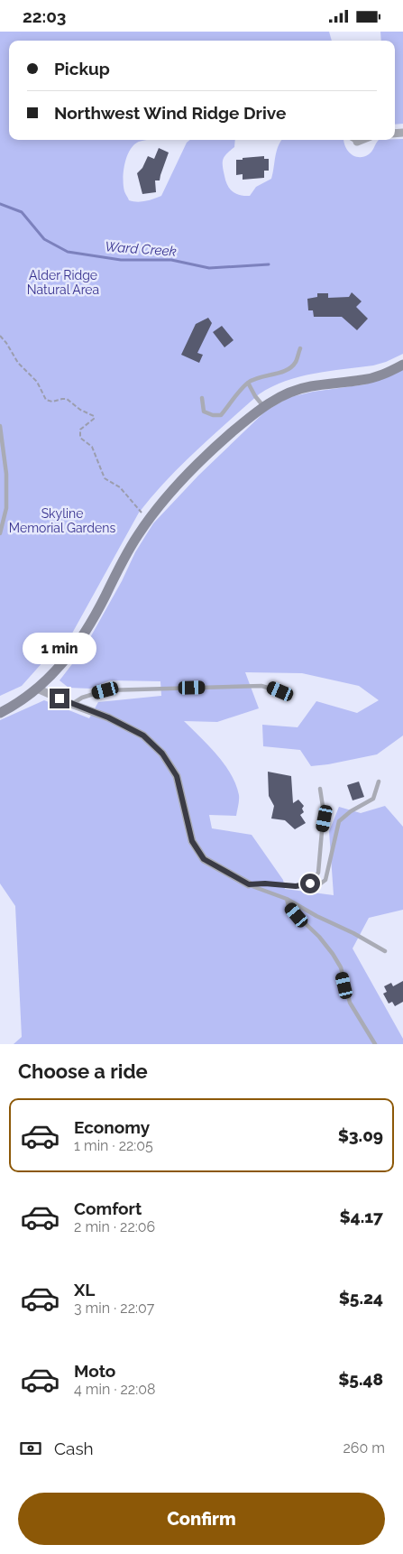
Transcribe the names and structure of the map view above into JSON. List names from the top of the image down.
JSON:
{
  "water": ["Ward Creek"],
  "parks": ["Alder Ridge Natural Area", "Skyline Memorial Gardens"],
  "page": {
    "status": "22:03",
    "banner": ["Pickup", "Northwest Wind Ridge Drive"],
    "bubble": "1 min",
    "heading": "Choose a ride",
    "list": [
      {
        "name": "Economy",
        "note": "1 min · 22:05",
        "value": "$3.09"
      },
      {
        "name": "Comfort",
        "note": "2 min · 22:06",
        "value": "$4.17"
      },
      {
        "name": "XL",
        "note": "3 min · 22:07",
        "value": "$5.24"
      },
      {
        "name": "Moto",
        "note": "4 min · 22:08",
        "value": "$5.48"
      }
    ],
    "pay": ["Cash", "260 m"],
    "buttons": "Confirm"
  }
}
